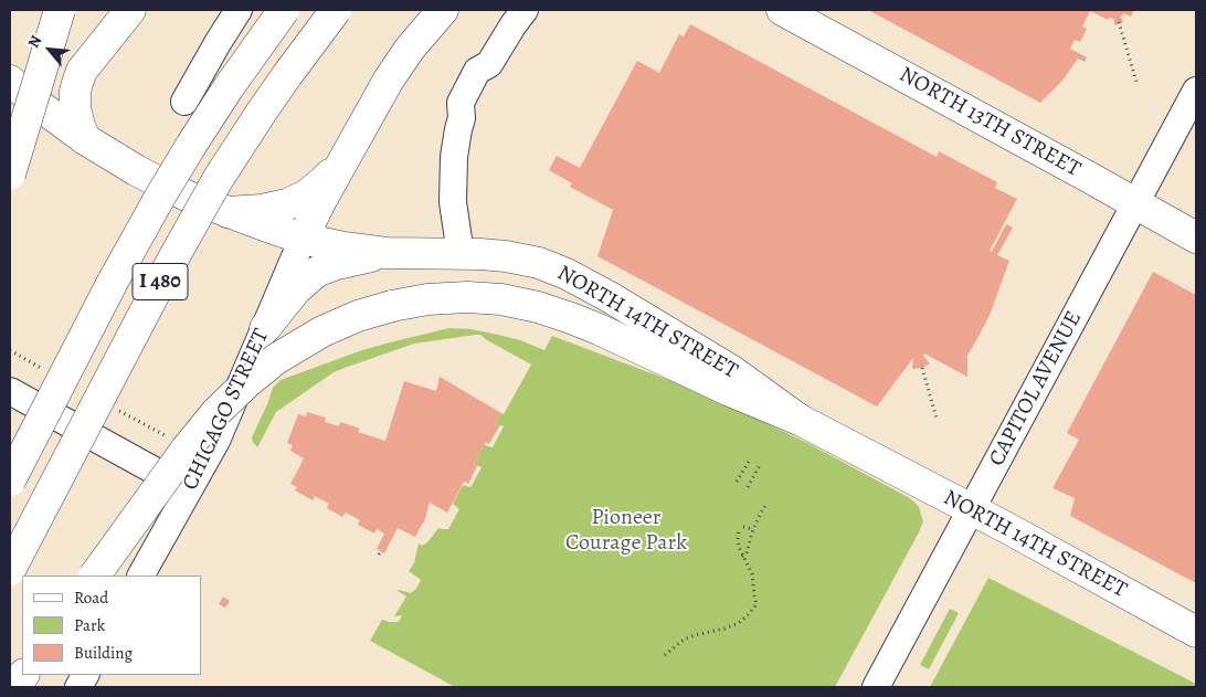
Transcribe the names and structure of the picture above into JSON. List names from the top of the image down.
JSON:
{
  "streets": {
    "main road": ["NORTH 13TH STREET", "I 480", "NORTH 14TH STREET"],
    "street": ["CAPITOL AVENUE", "CHICAGO STREET"]
  },
  "crossings": [
    ["NORTH 13TH STREET", "CAPITOL AVENUE"],
    ["NORTH 14TH STREET", "CAPITOL AVENUE"],
    ["NORTH 14TH STREET", "CHICAGO STREET"]
  ],
  "parks": ["Pioneer Courage Park"],
  "legend": ["Road", "Park", "Building"],
  "north": "top left"
}
